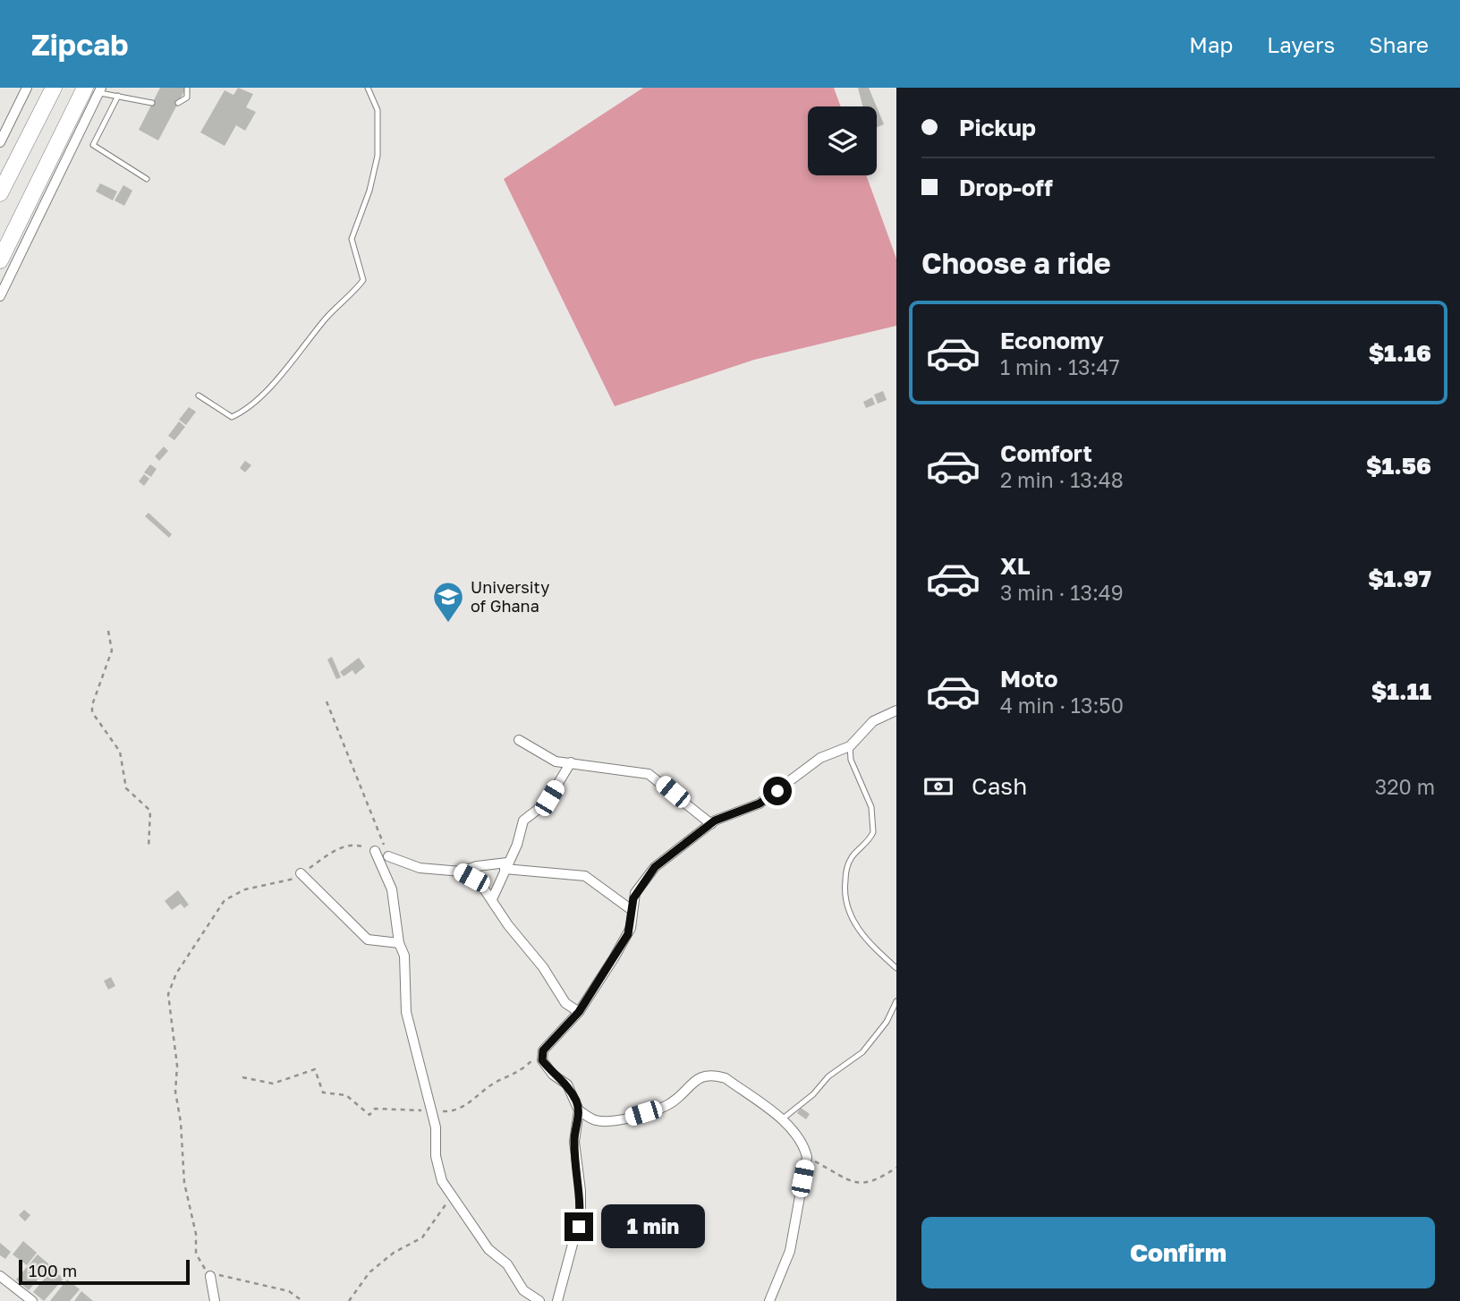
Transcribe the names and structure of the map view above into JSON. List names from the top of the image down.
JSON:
{
  "places": {
    "school or university": ["University of Ghana"]
  },
  "scale_bar": "100 m",
  "page": {
    "header": "Zipcab",
    "nav": ["Map", "Layers", "Share"],
    "banner": ["Pickup", "Drop-off"],
    "heading": "Choose a ride",
    "list": [
      {
        "name": "Economy",
        "note": "1 min · 13:47",
        "value": "$1.16"
      },
      {
        "name": "Comfort",
        "note": "2 min · 13:48",
        "value": "$1.56"
      },
      {
        "name": "XL",
        "note": "3 min · 13:49",
        "value": "$1.97"
      },
      {
        "name": "Moto",
        "note": "4 min · 13:50",
        "value": "$1.11"
      }
    ],
    "pay": ["Cash", "320 m"],
    "bubble": "1 min",
    "buttons": "Confirm",
    "scale": "100 m"
  }
}
